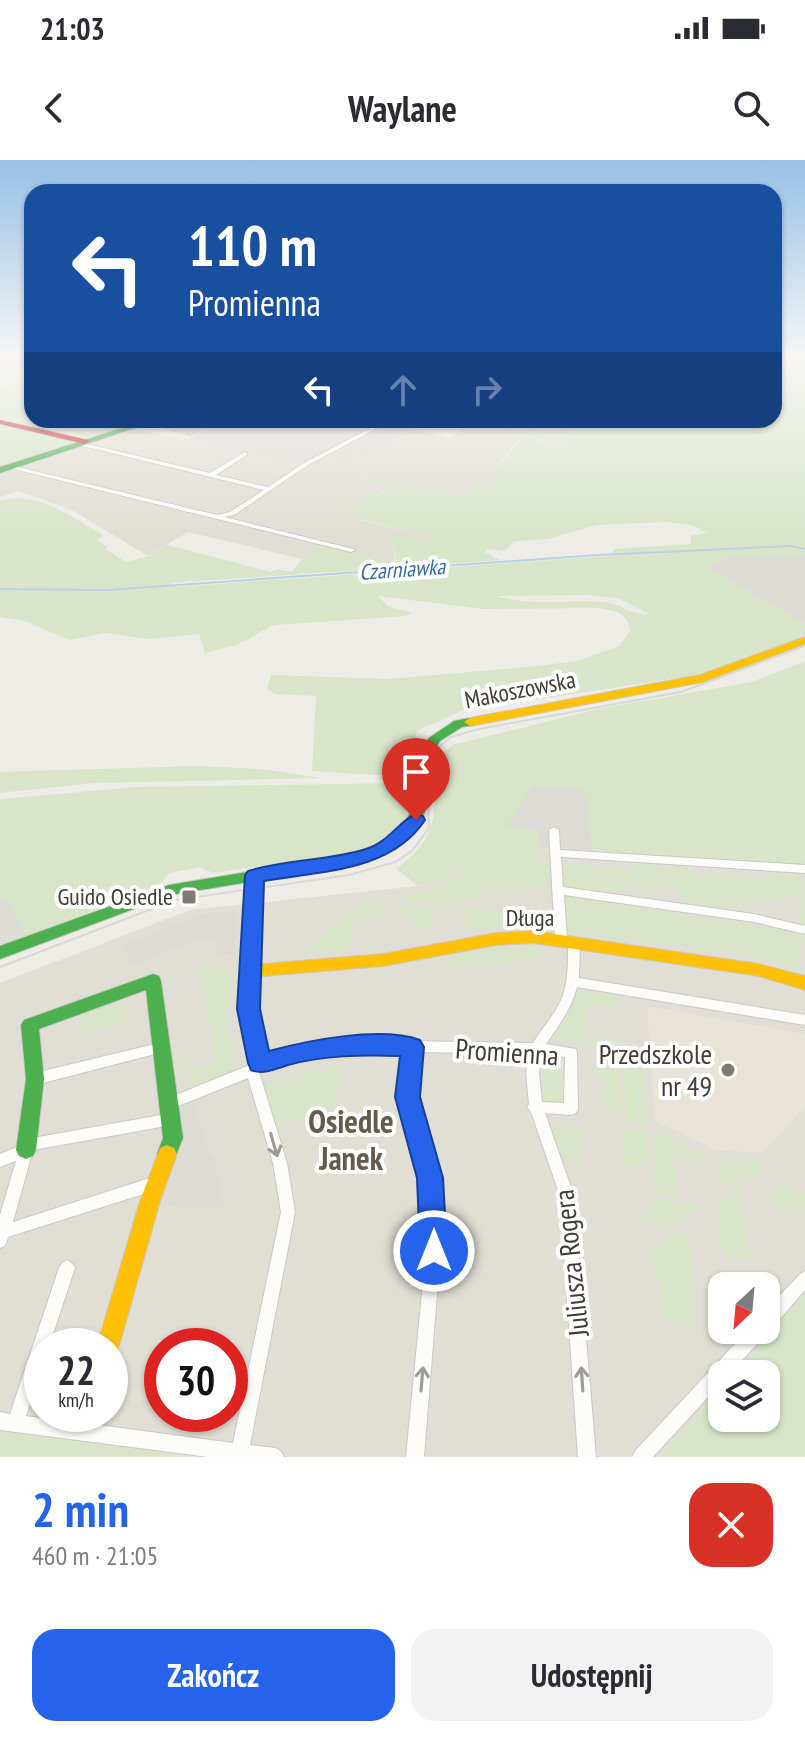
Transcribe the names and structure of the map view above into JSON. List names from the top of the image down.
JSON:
{
  "streets": {
    "main road": ["Makoszowska", "Długa"],
    "street": ["Promienna", "Juliusza Rogera"]
  },
  "crossings": [
    ["Długa", "Juliusza Rogera"],
    ["Promienna", "Juliusza Rogera"]
  ],
  "one_way": ["Juliusza Rogera"],
  "districts": ["Osiedle Janek"],
  "water": ["Czarniawka"],
  "places": {
    "transit": ["Guido Osiedle"],
    "other": ["Przedszkole nr 49"]
  },
  "north": "bottom left",
  "page": {
    "status": "21:03",
    "header": "Waylane",
    "turn": ["110 m", "Promienna"],
    "speed": "22 km/h",
    "limit": "30",
    "heading": ["2 min", "460 m · 21:05"],
    "buttons": ["Zakończ", "Udostępnij"]
  }
}
